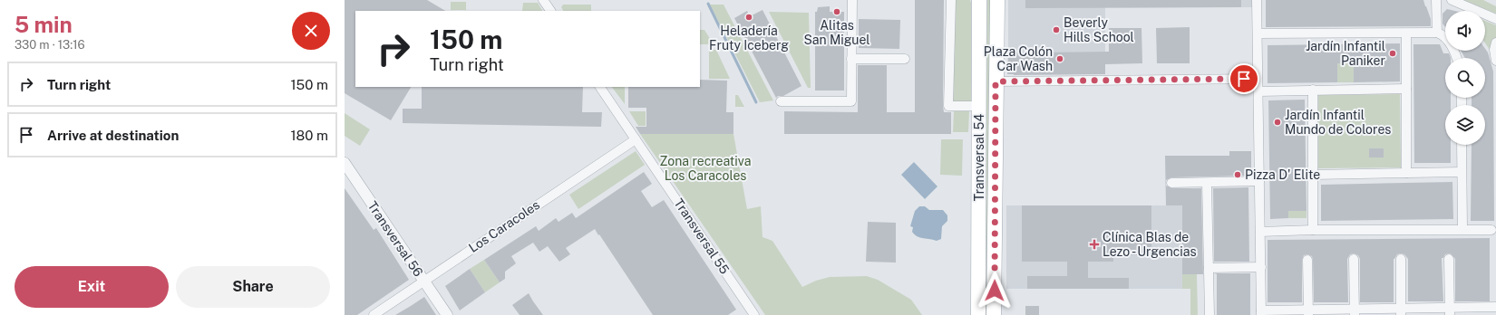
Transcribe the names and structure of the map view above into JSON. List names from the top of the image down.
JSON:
{
  "streets": {
    "main road": ["Transversal 54"],
    "street": ["Los Caracoles", "Transversal 55", "Transversal 56"]
  },
  "crossings": [
    ["Los Caracoles", "Transversal 55"],
    ["Los Caracoles", "Transversal 56"]
  ],
  "parks": ["Zona recreativa Los Caracoles"],
  "places": {
    "other": [
      "Alitas San Miguel",
      "Heladería Fruty Iceberg",
      "Beverly Hills School",
      "Jardín Infantil Paniker",
      "Plaza Colón Car Wash",
      "Jardín Infantil Mundo de Colores",
      "Pizza D' Elite"
    ],
    "health": ["Clínica Blas de Lezo - Urgencias"]
  },
  "page": {
    "heading": ["5 min", "330 m · 13:16"],
    "turn": ["150 m", "Turn right"],
    "list": [
      {
        "name": "Turn right",
        "value": "150 m"
      },
      {
        "name": "Arrive at destination",
        "value": "180 m"
      }
    ],
    "buttons": ["Exit", "Share"]
  }
}
